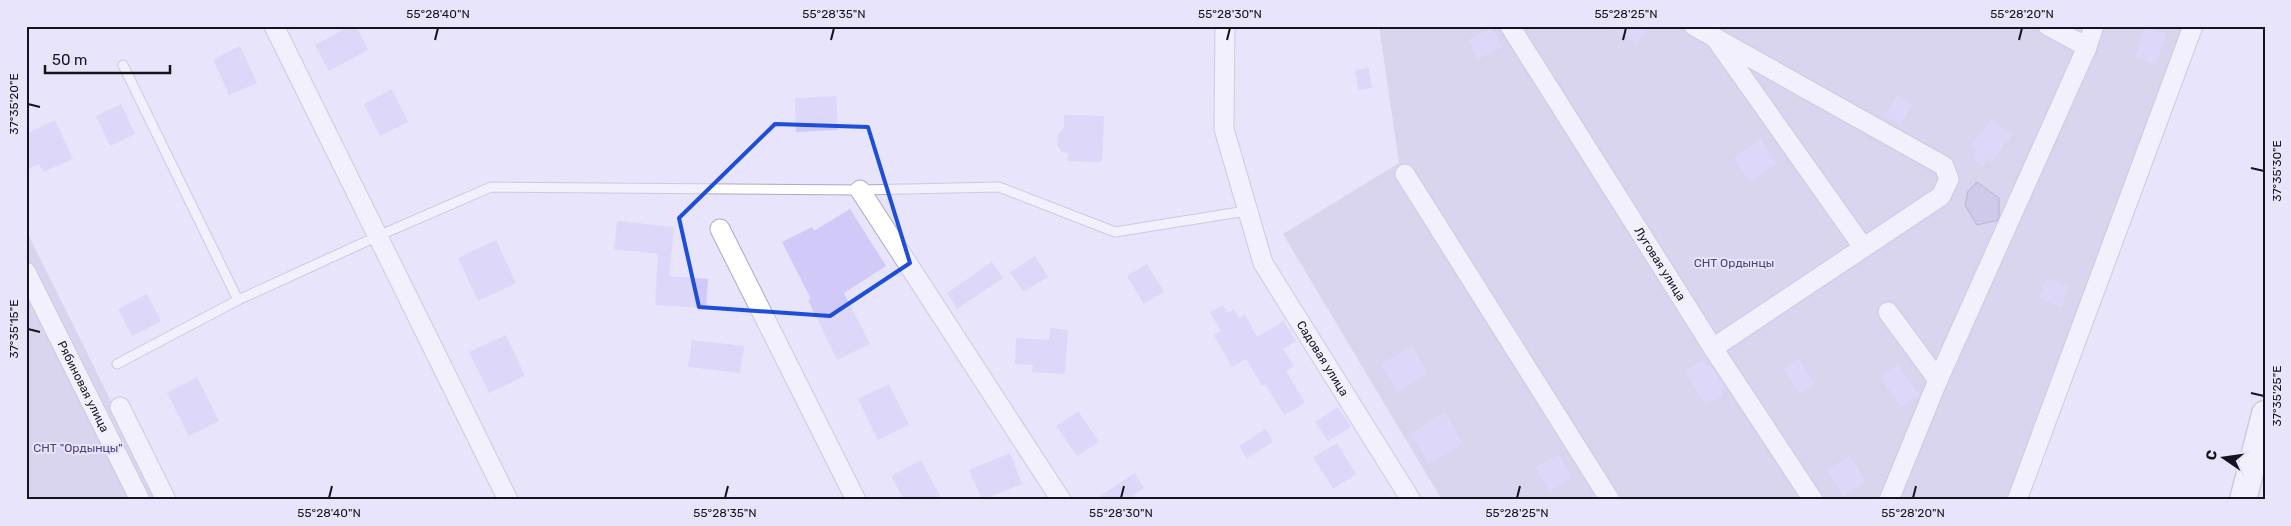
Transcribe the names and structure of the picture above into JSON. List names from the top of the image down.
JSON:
{
  "streets": {
    "street": ["Луговая улица", "Садовая улица", "Рябиновая улица"]
  },
  "parks": ["СНТ Ордынцы", "СНТ \"Ордынцы\""],
  "scale_bar": "50 m",
  "north": "left",
  "coordinates": [
    "55°28'40\"N",
    "55°28'35\"N",
    "55°28'30\"N",
    "55°28'25\"N",
    "55°28'20\"N",
    "37°35'20\"E",
    "37°35'30\"E",
    "37°35'15\"E",
    "37°35'25\"E"
  ]
}
